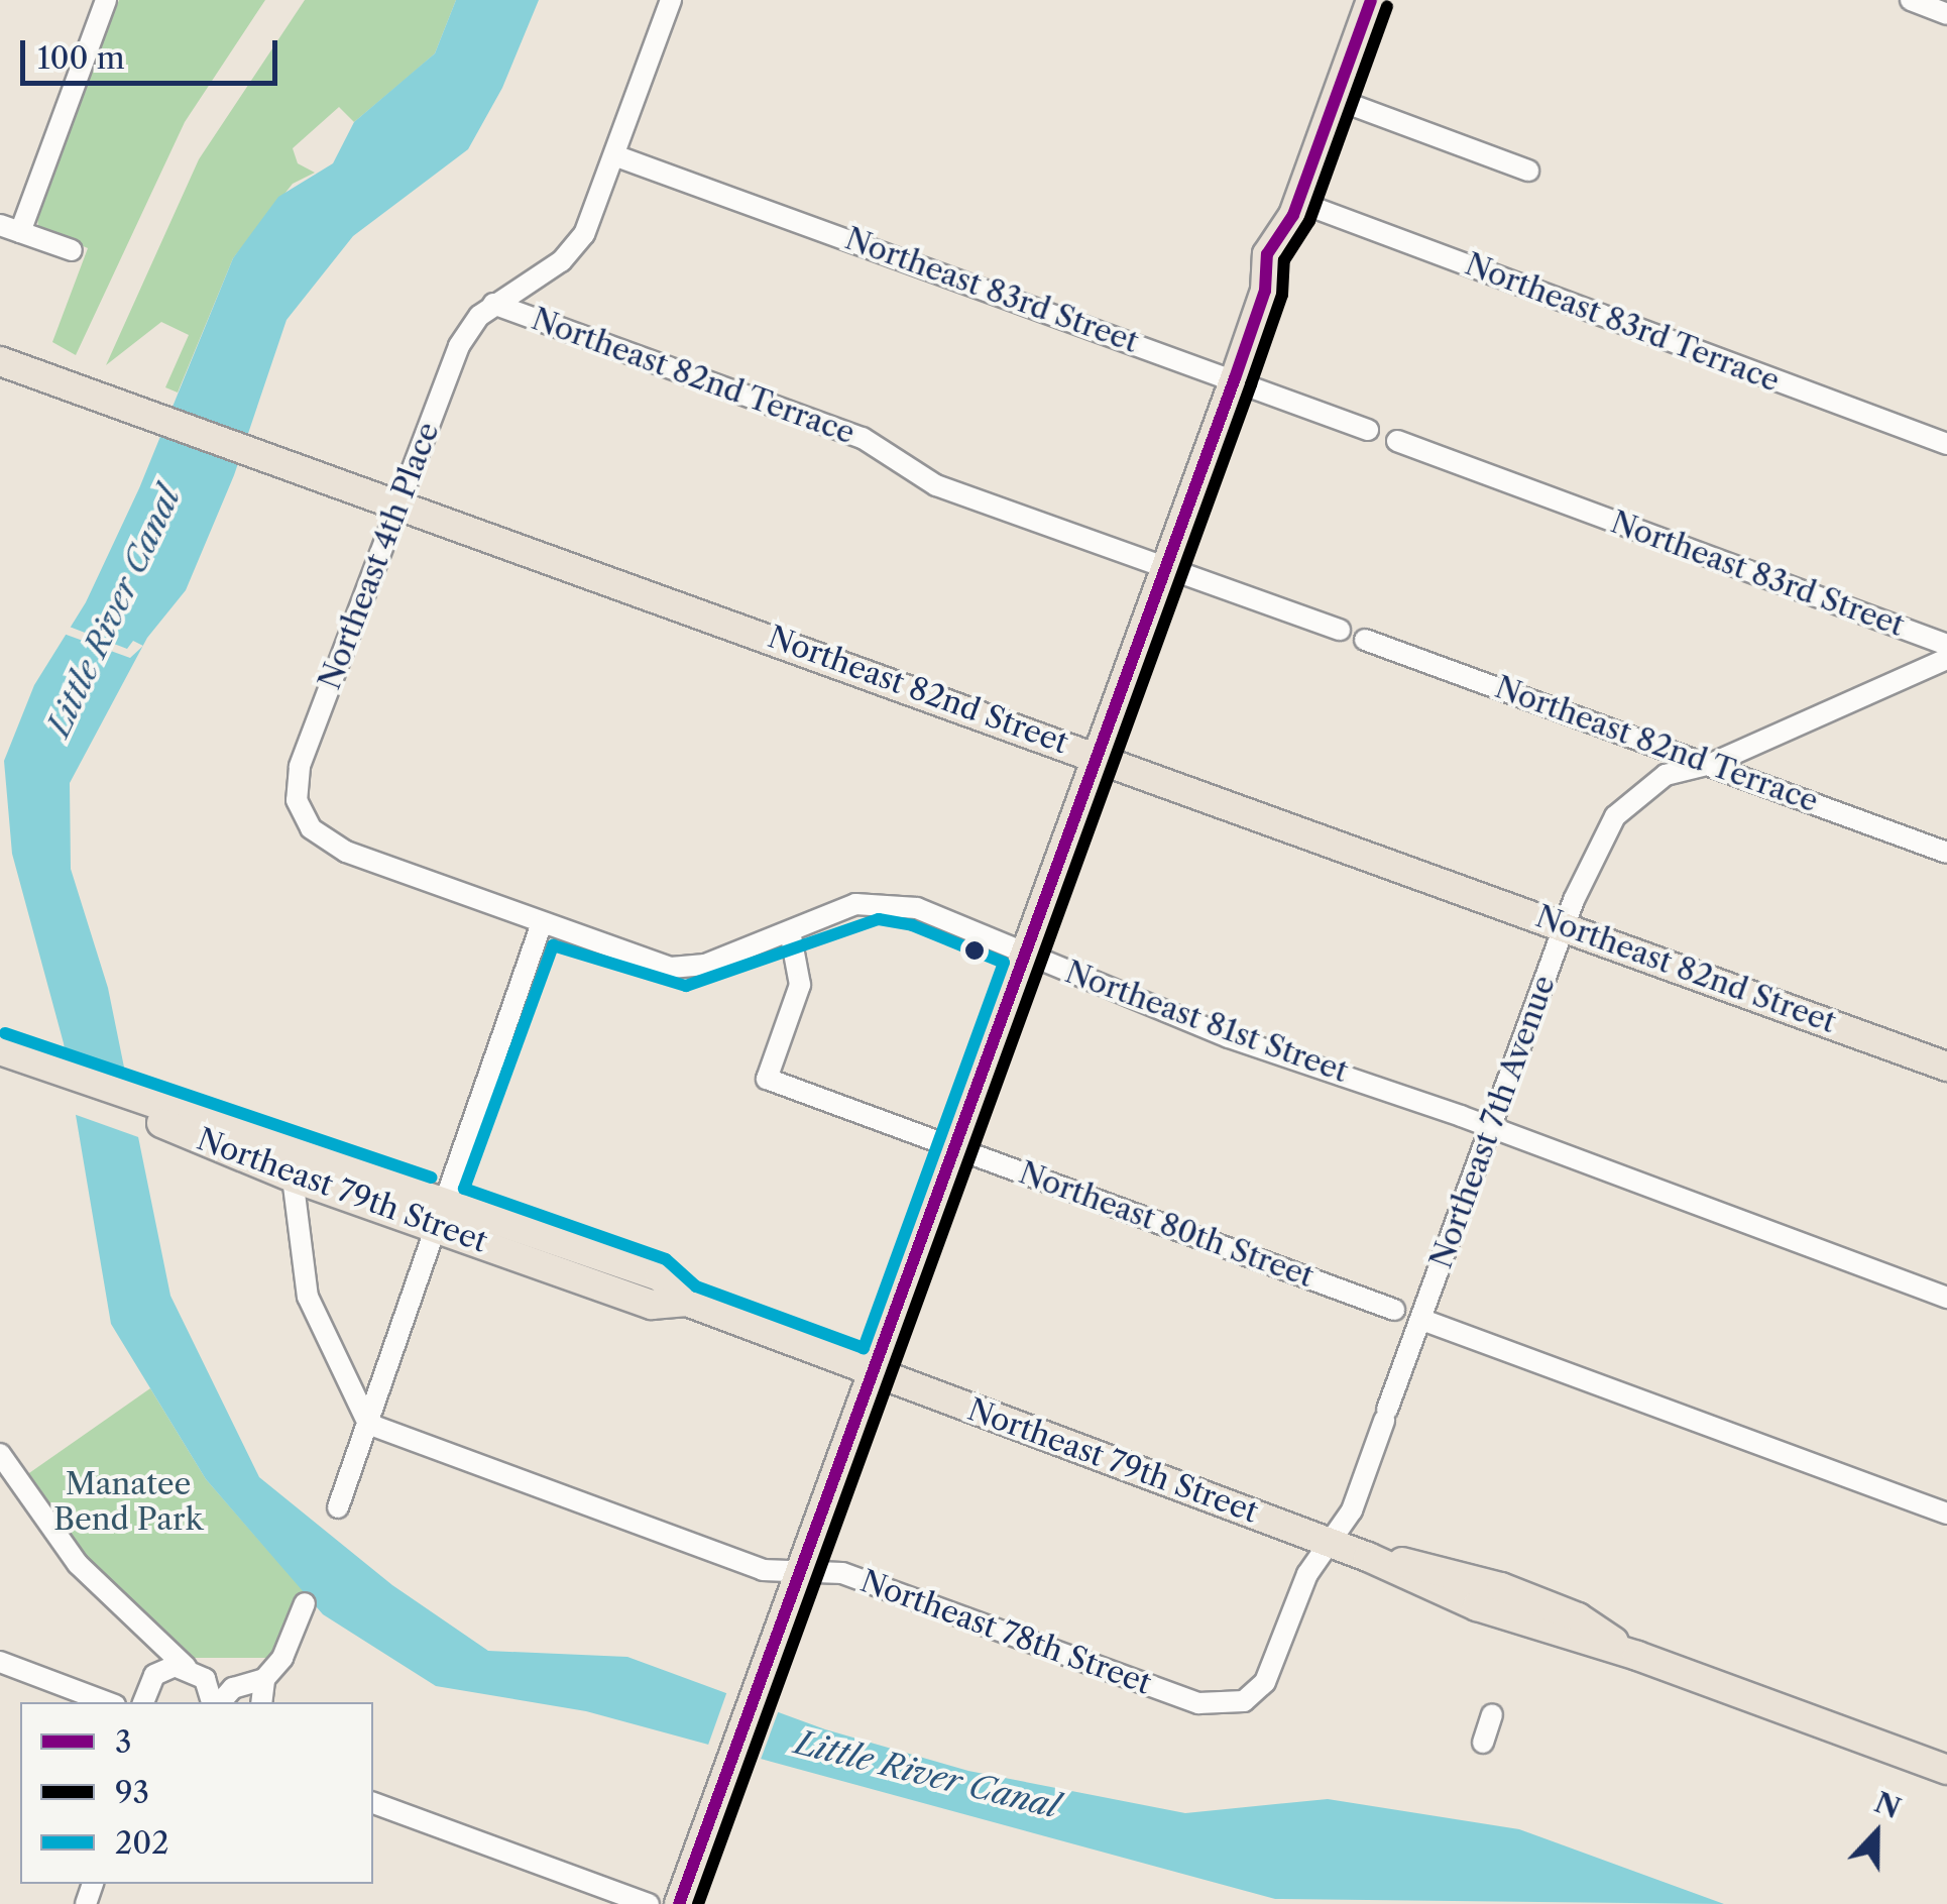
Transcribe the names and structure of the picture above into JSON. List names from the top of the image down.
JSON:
{
  "streets": {
    "main road": ["Northeast 82nd Street", "Northeast 79th Street"],
    "street": [
      "Northeast 83rd Street",
      "Northeast 83rd Terrace",
      "Northeast 82nd Terrace",
      "Northeast 4th Place",
      "Northeast 81st Street",
      "Northeast 7th Avenue",
      "Northeast 80th Street",
      "Northeast 78th Street"
    ]
  },
  "crossings": [
    ["Northeast 83rd Street", "Northeast 4th Place"],
    ["Northeast 82nd Terrace", "Northeast 4th Place"],
    ["Northeast 82nd Terrace", "Northeast 7th Avenue"],
    ["Northeast 4th Place", "Northeast 82nd Street"],
    ["Northeast 4th Place", "Northeast 81st Street"],
    ["Northeast 82nd Street", "Northeast 7th Avenue"],
    ["Northeast 81st Street", "Northeast 7th Avenue"],
    ["Northeast 81st Street", "Northeast 80th Street"],
    ["Northeast 7th Avenue", "Northeast 79th Street"],
    ["Northeast 7th Avenue", "Northeast 78th Street"]
  ],
  "water": ["Little River Canal"],
  "parks": ["Manatee Bend Park"],
  "lines": ["transit line 3", "transit line 93", "transit line 202"],
  "legend": ["3", "93", "202"],
  "scale_bar": "100 m",
  "north": "top"
}
